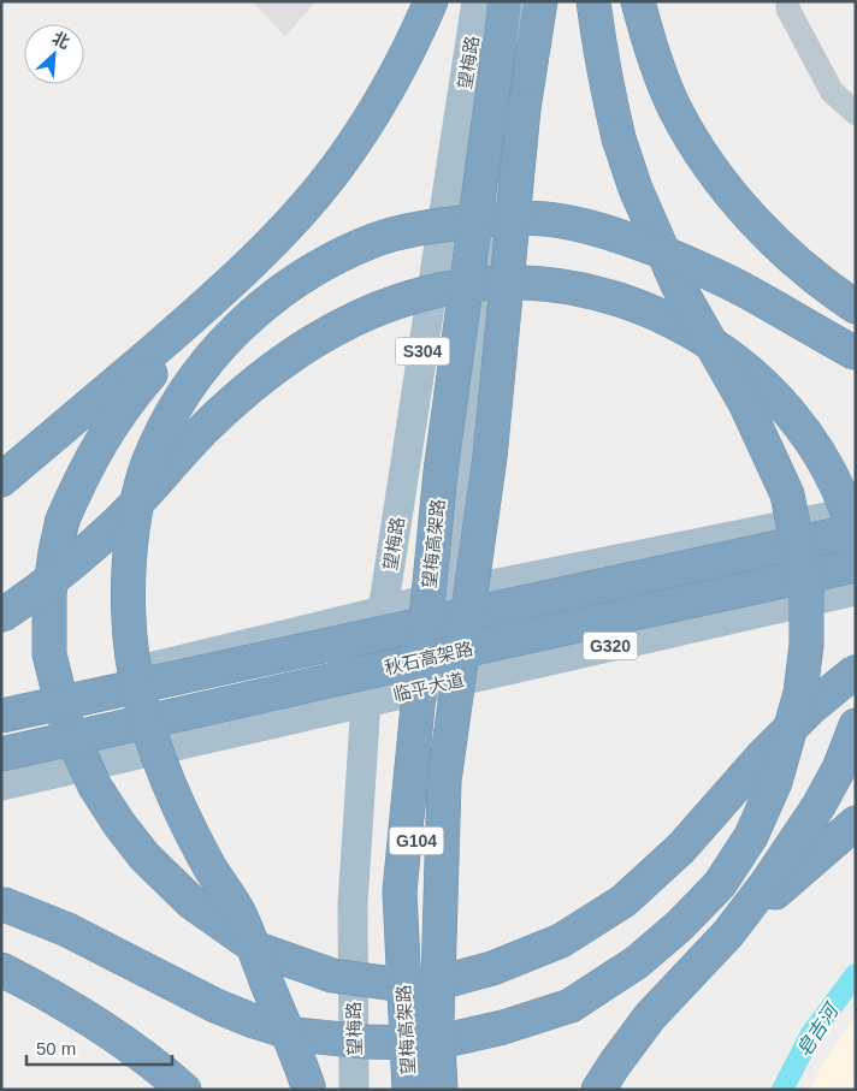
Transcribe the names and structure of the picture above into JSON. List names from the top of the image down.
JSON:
{
  "streets": {
    "highway": ["望梅高架路", "秋石高架路"],
    "main road": [
      "望梅路",
      "S304",
      "G320",
      "临平大道",
      "G104"
    ]
  },
  "crossings": [
    ["望梅路", "临平大道"],
    ["临平大道", "G104"]
  ],
  "water": ["皂吉河"],
  "scale_bar": "50 m",
  "north": "top right"
}
